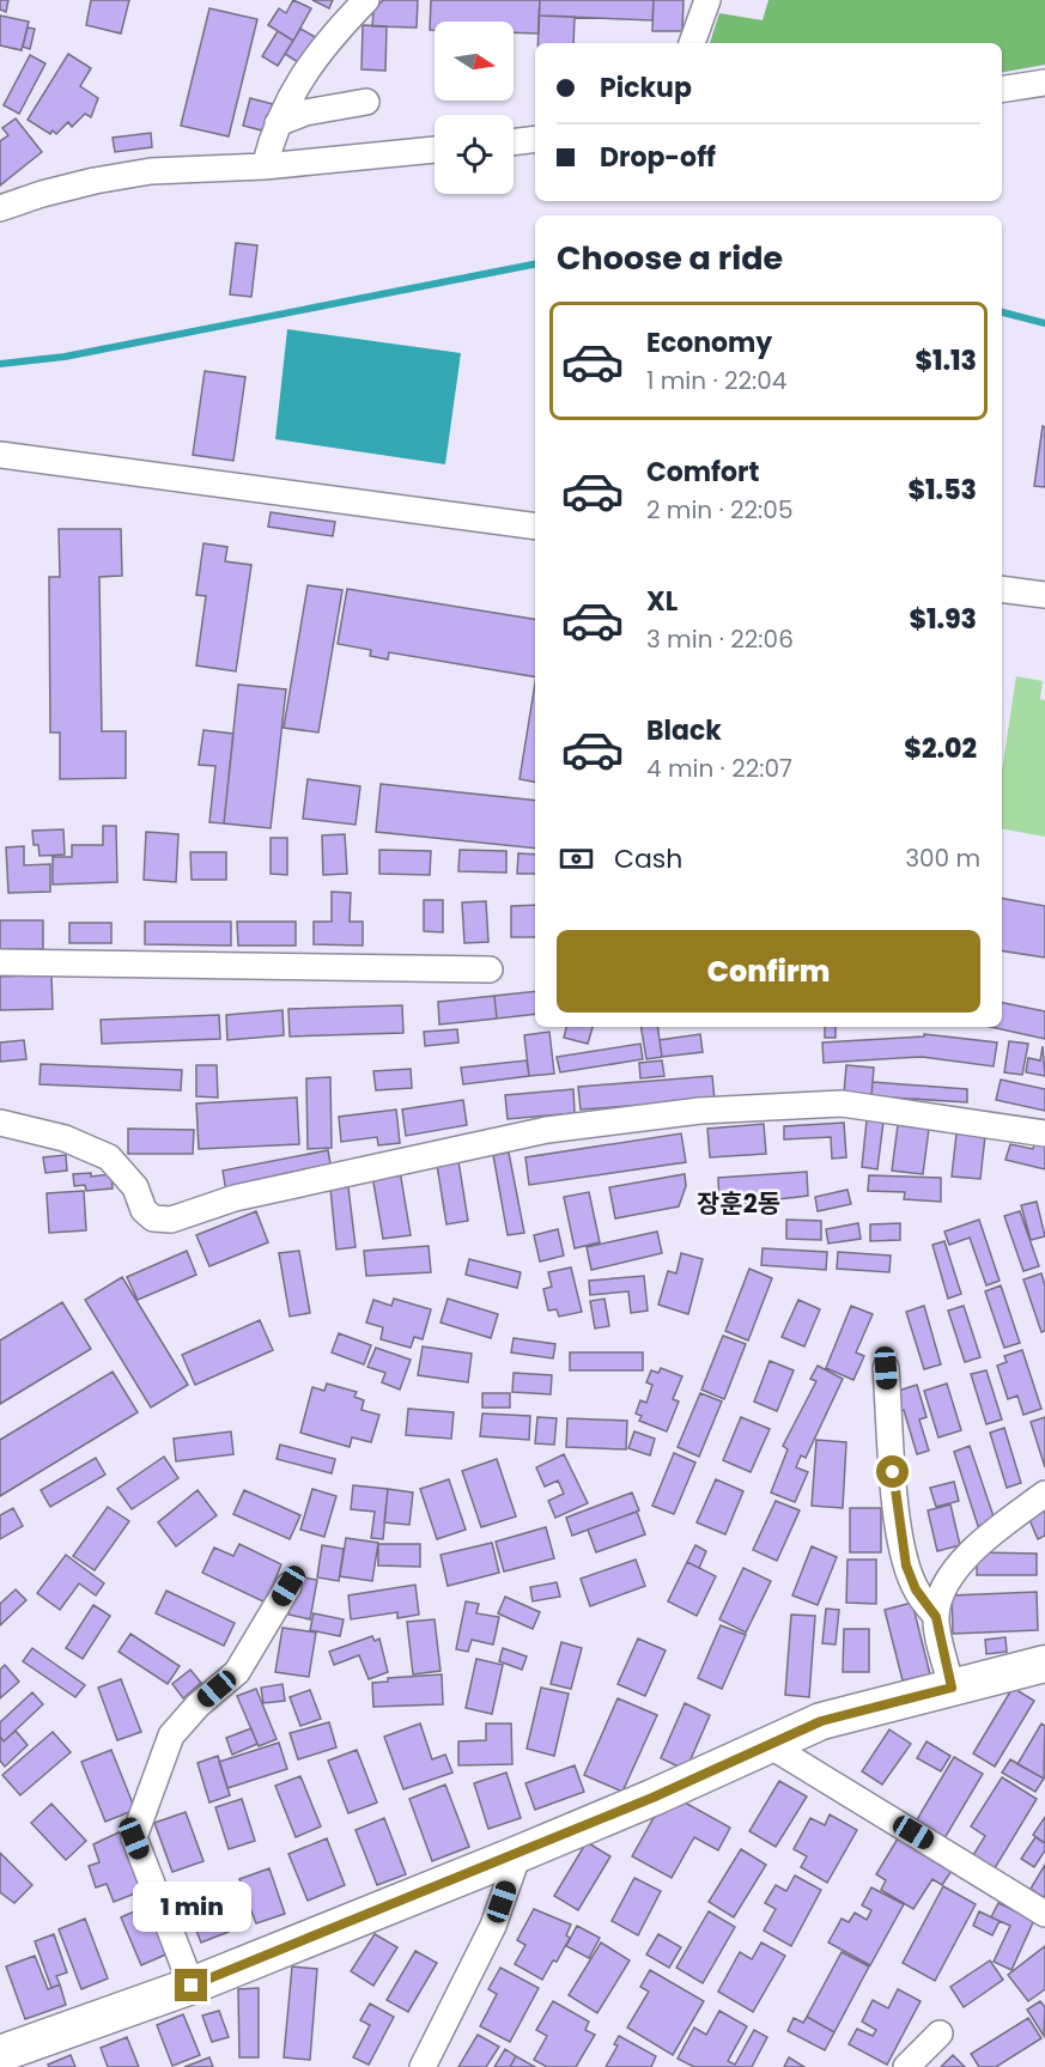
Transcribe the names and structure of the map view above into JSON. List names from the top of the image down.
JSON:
{
  "districts": ["장훈2동"],
  "north": "right",
  "page": {
    "banner": ["Pickup", "Drop-off"],
    "heading": "Choose a ride",
    "list": [
      {
        "name": "Economy",
        "note": "1 min · 22:04",
        "value": "$1.13"
      },
      {
        "name": "Comfort",
        "note": "2 min · 22:05",
        "value": "$1.53"
      },
      {
        "name": "XL",
        "note": "3 min · 22:06",
        "value": "$1.93"
      },
      {
        "name": "Black",
        "note": "4 min · 22:07",
        "value": "$2.02"
      }
    ],
    "pay": ["Cash", "300 m"],
    "buttons": "Confirm",
    "bubble": "1 min"
  }
}
